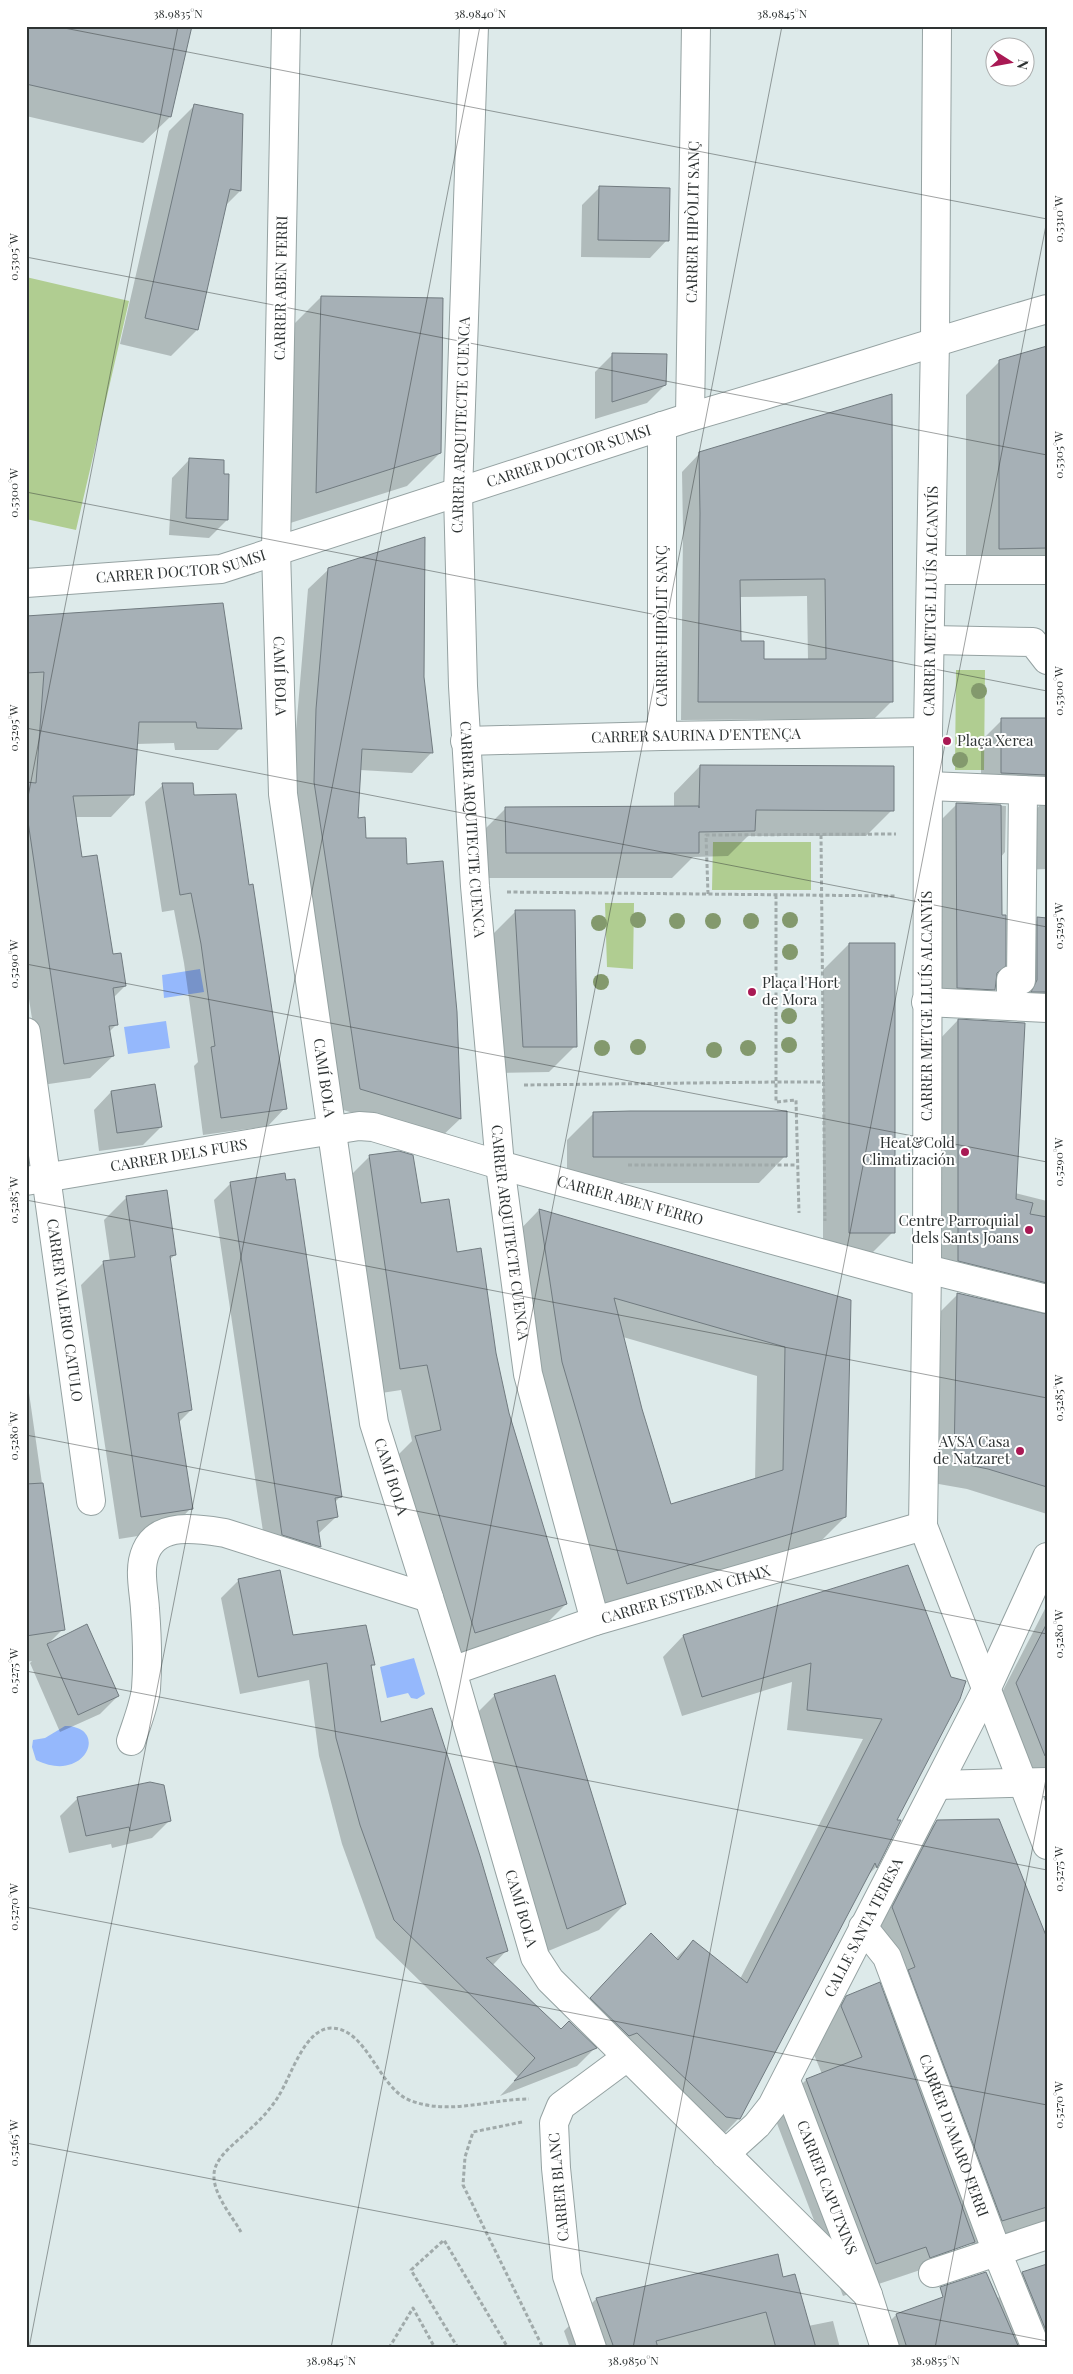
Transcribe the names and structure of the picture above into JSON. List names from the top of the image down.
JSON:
{
  "streets": {
    "street": [
      "CARRER HIPÒLIT SANÇ",
      "CARRER ABEN FERRI",
      "CARRER ARQUITECTE CUENCA",
      "CARRER DOCTOR SUMSI",
      "CARRER METGE LLUÍS ALCANYÍS",
      "CAMÍ BOLA",
      "CARRER SAURINA D'ENTENÇA",
      "CARRER DELS FURS",
      "CARRER ABEN FERRO",
      "CARRER VALERIO CATULO",
      "CARRER ESTEBAN CHAIX",
      "CALLE SANTA TERESA",
      "CARRER D'AMARO FERRI",
      "CARRER BLANC",
      "CARRER CAPUTXINS"
    ]
  },
  "crossings": [
    ["CARRER HIPÒLIT SANÇ", "CARRER DOCTOR SUMSI"],
    ["CARRER HIPÒLIT SANÇ", "CARRER SAURINA D'ENTENÇA"],
    ["CARRER ABEN FERRI", "CARRER DOCTOR SUMSI"],
    ["CARRER ABEN FERRI", "CAMÍ BOLA"],
    ["CARRER ARQUITECTE CUENCA", "CARRER DOCTOR SUMSI"],
    ["CARRER ARQUITECTE CUENCA", "CARRER SAURINA D'ENTENÇA"],
    ["CARRER ARQUITECTE CUENCA", "CARRER ABEN FERRO"],
    ["CARRER ARQUITECTE CUENCA", "CARRER ESTEBAN CHAIX"],
    ["CARRER DOCTOR SUMSI", "CARRER METGE LLUÍS ALCANYÍS"],
    ["CARRER DOCTOR SUMSI", "CAMÍ BOLA"],
    ["CARRER METGE LLUÍS ALCANYÍS", "CARRER SAURINA D'ENTENÇA"],
    ["CARRER METGE LLUÍS ALCANYÍS", "CARRER ABEN FERRO"],
    ["CARRER METGE LLUÍS ALCANYÍS", "CARRER ESTEBAN CHAIX"],
    ["CARRER METGE LLUÍS ALCANYÍS", "CALLE SANTA TERESA"],
    ["CAMÍ BOLA", "CARRER DELS FURS"],
    ["CAMÍ BOLA", "CARRER ABEN FERRO"],
    ["CAMÍ BOLA", "CARRER ESTEBAN CHAIX"],
    ["CAMÍ BOLA", "CALLE SANTA TERESA"],
    ["CAMÍ BOLA", "CARRER CAPUTXINS"],
    ["CARRER DELS FURS", "CARRER ABEN FERRO"],
    ["CARRER DELS FURS", "CARRER VALERIO CATULO"],
    ["CALLE SANTA TERESA", "CARRER D'AMARO FERRI"],
    ["CALLE SANTA TERESA", "CARRER CAPUTXINS"]
  ],
  "places": [
    "Plaça Xerea",
    "Plaça l'Hort de Mora",
    "Heat&Cold Climatización",
    "Centre Parroquial dels Sants Joans",
    "AVSA Casa de Natzaret"
  ],
  "north": "right",
  "coordinates": [
    "38.9835°N",
    "38.9840°N",
    "38.9845°N",
    "0.5310°W",
    "0.5305°W",
    "0.5300°W",
    "0.5295°W",
    "0.5290°W",
    "0.5285°W",
    "0.5280°W",
    "0.5275°W",
    "0.5270°W",
    "0.5265°W",
    "38.9850°N",
    "38.9855°N"
  ]
}
